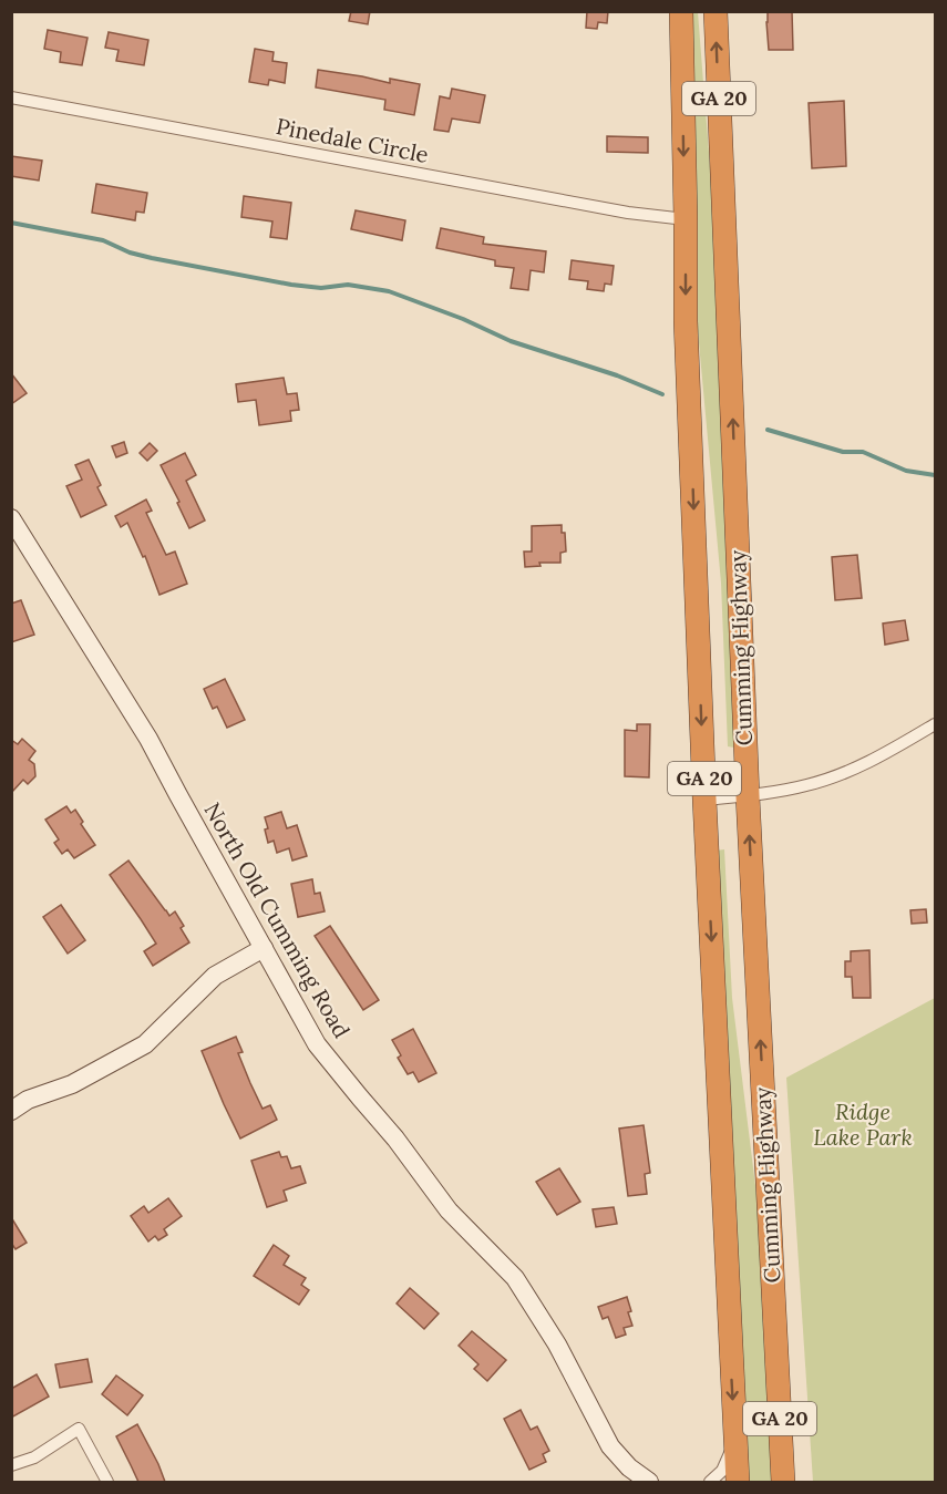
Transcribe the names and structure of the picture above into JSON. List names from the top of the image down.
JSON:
{
  "streets": {
    "highway": ["GA 20", "Cumming Highway"],
    "street": ["Pinedale Circle", "North Old Cumming Road"]
  },
  "crossings": [
    ["Pinedale Circle", "Cumming Highway"]
  ],
  "parks": ["Ridge Lake Park"]
}
